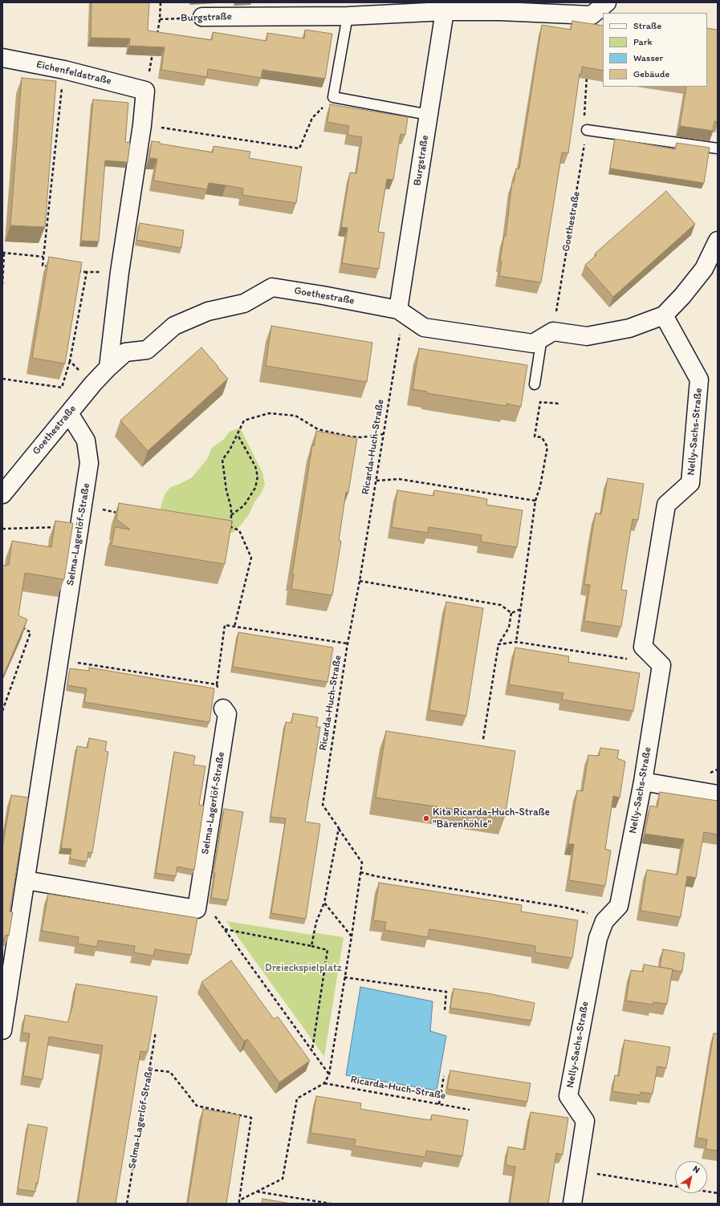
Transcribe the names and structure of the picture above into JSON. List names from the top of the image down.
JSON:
{
  "streets": {
    "street": [
      "Burgstraße",
      "Eichenfeldstraße",
      "Goethestraße",
      "Nelly-Sachs-Straße",
      "Selma-Lagerlöf-Straße"
    ],
    "path": ["Ricarda-Huch-Straße"]
  },
  "crossings": [
    ["Burgstraße", "Goethestraße"],
    ["Burgstraße", "Ricarda-Huch-Straße"],
    ["Goethestraße", "Nelly-Sachs-Straße"],
    ["Goethestraße", "Ricarda-Huch-Straße"],
    ["Goethestraße", "Selma-Lagerlöf-Straße"]
  ],
  "parks": ["Dreieckspielplatz"],
  "places": ["Kita Ricarda-Huch-Straße \"Bärenhöhle\""],
  "legend": [
    "Straße",
    "Park",
    "Wasser",
    "Gebäude"
  ],
  "north": "top right"
}
